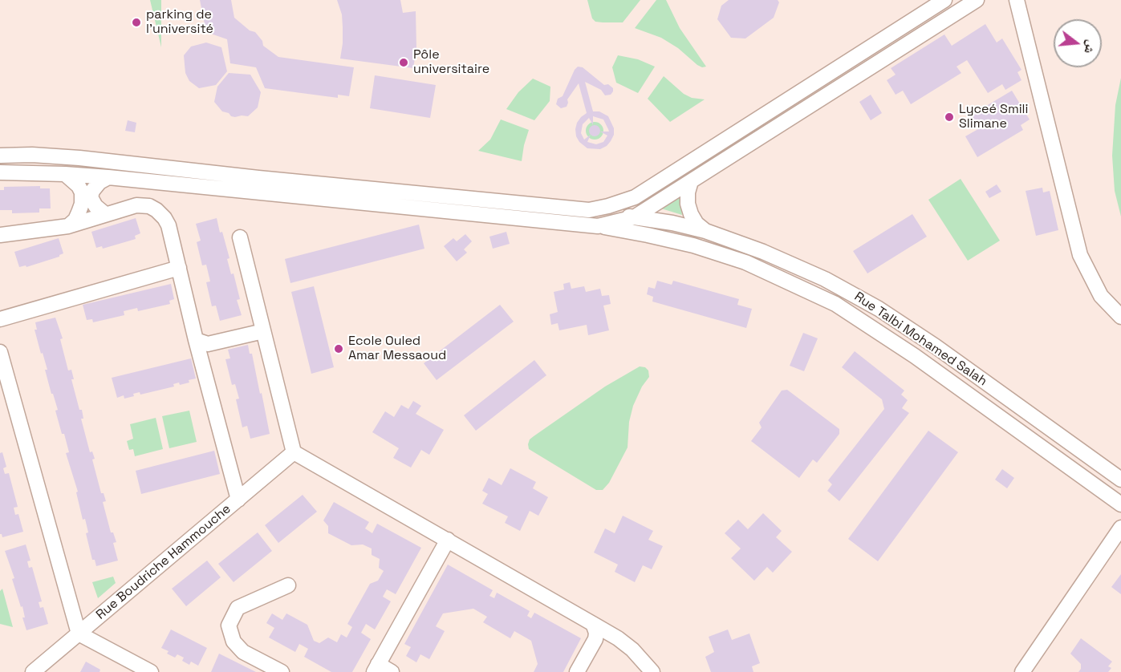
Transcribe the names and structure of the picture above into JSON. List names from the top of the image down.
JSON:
{
  "streets": {
    "street": ["Rue Talbi Mohamed Salah", "Rue Boudriche Hammouche"]
  },
  "places": [
    "parking de l'université",
    "Pôle universitaire",
    "Lyceé Smili Slimane",
    "Ecole Ouled Amar Messaoud"
  ],
  "north": "right"
}
